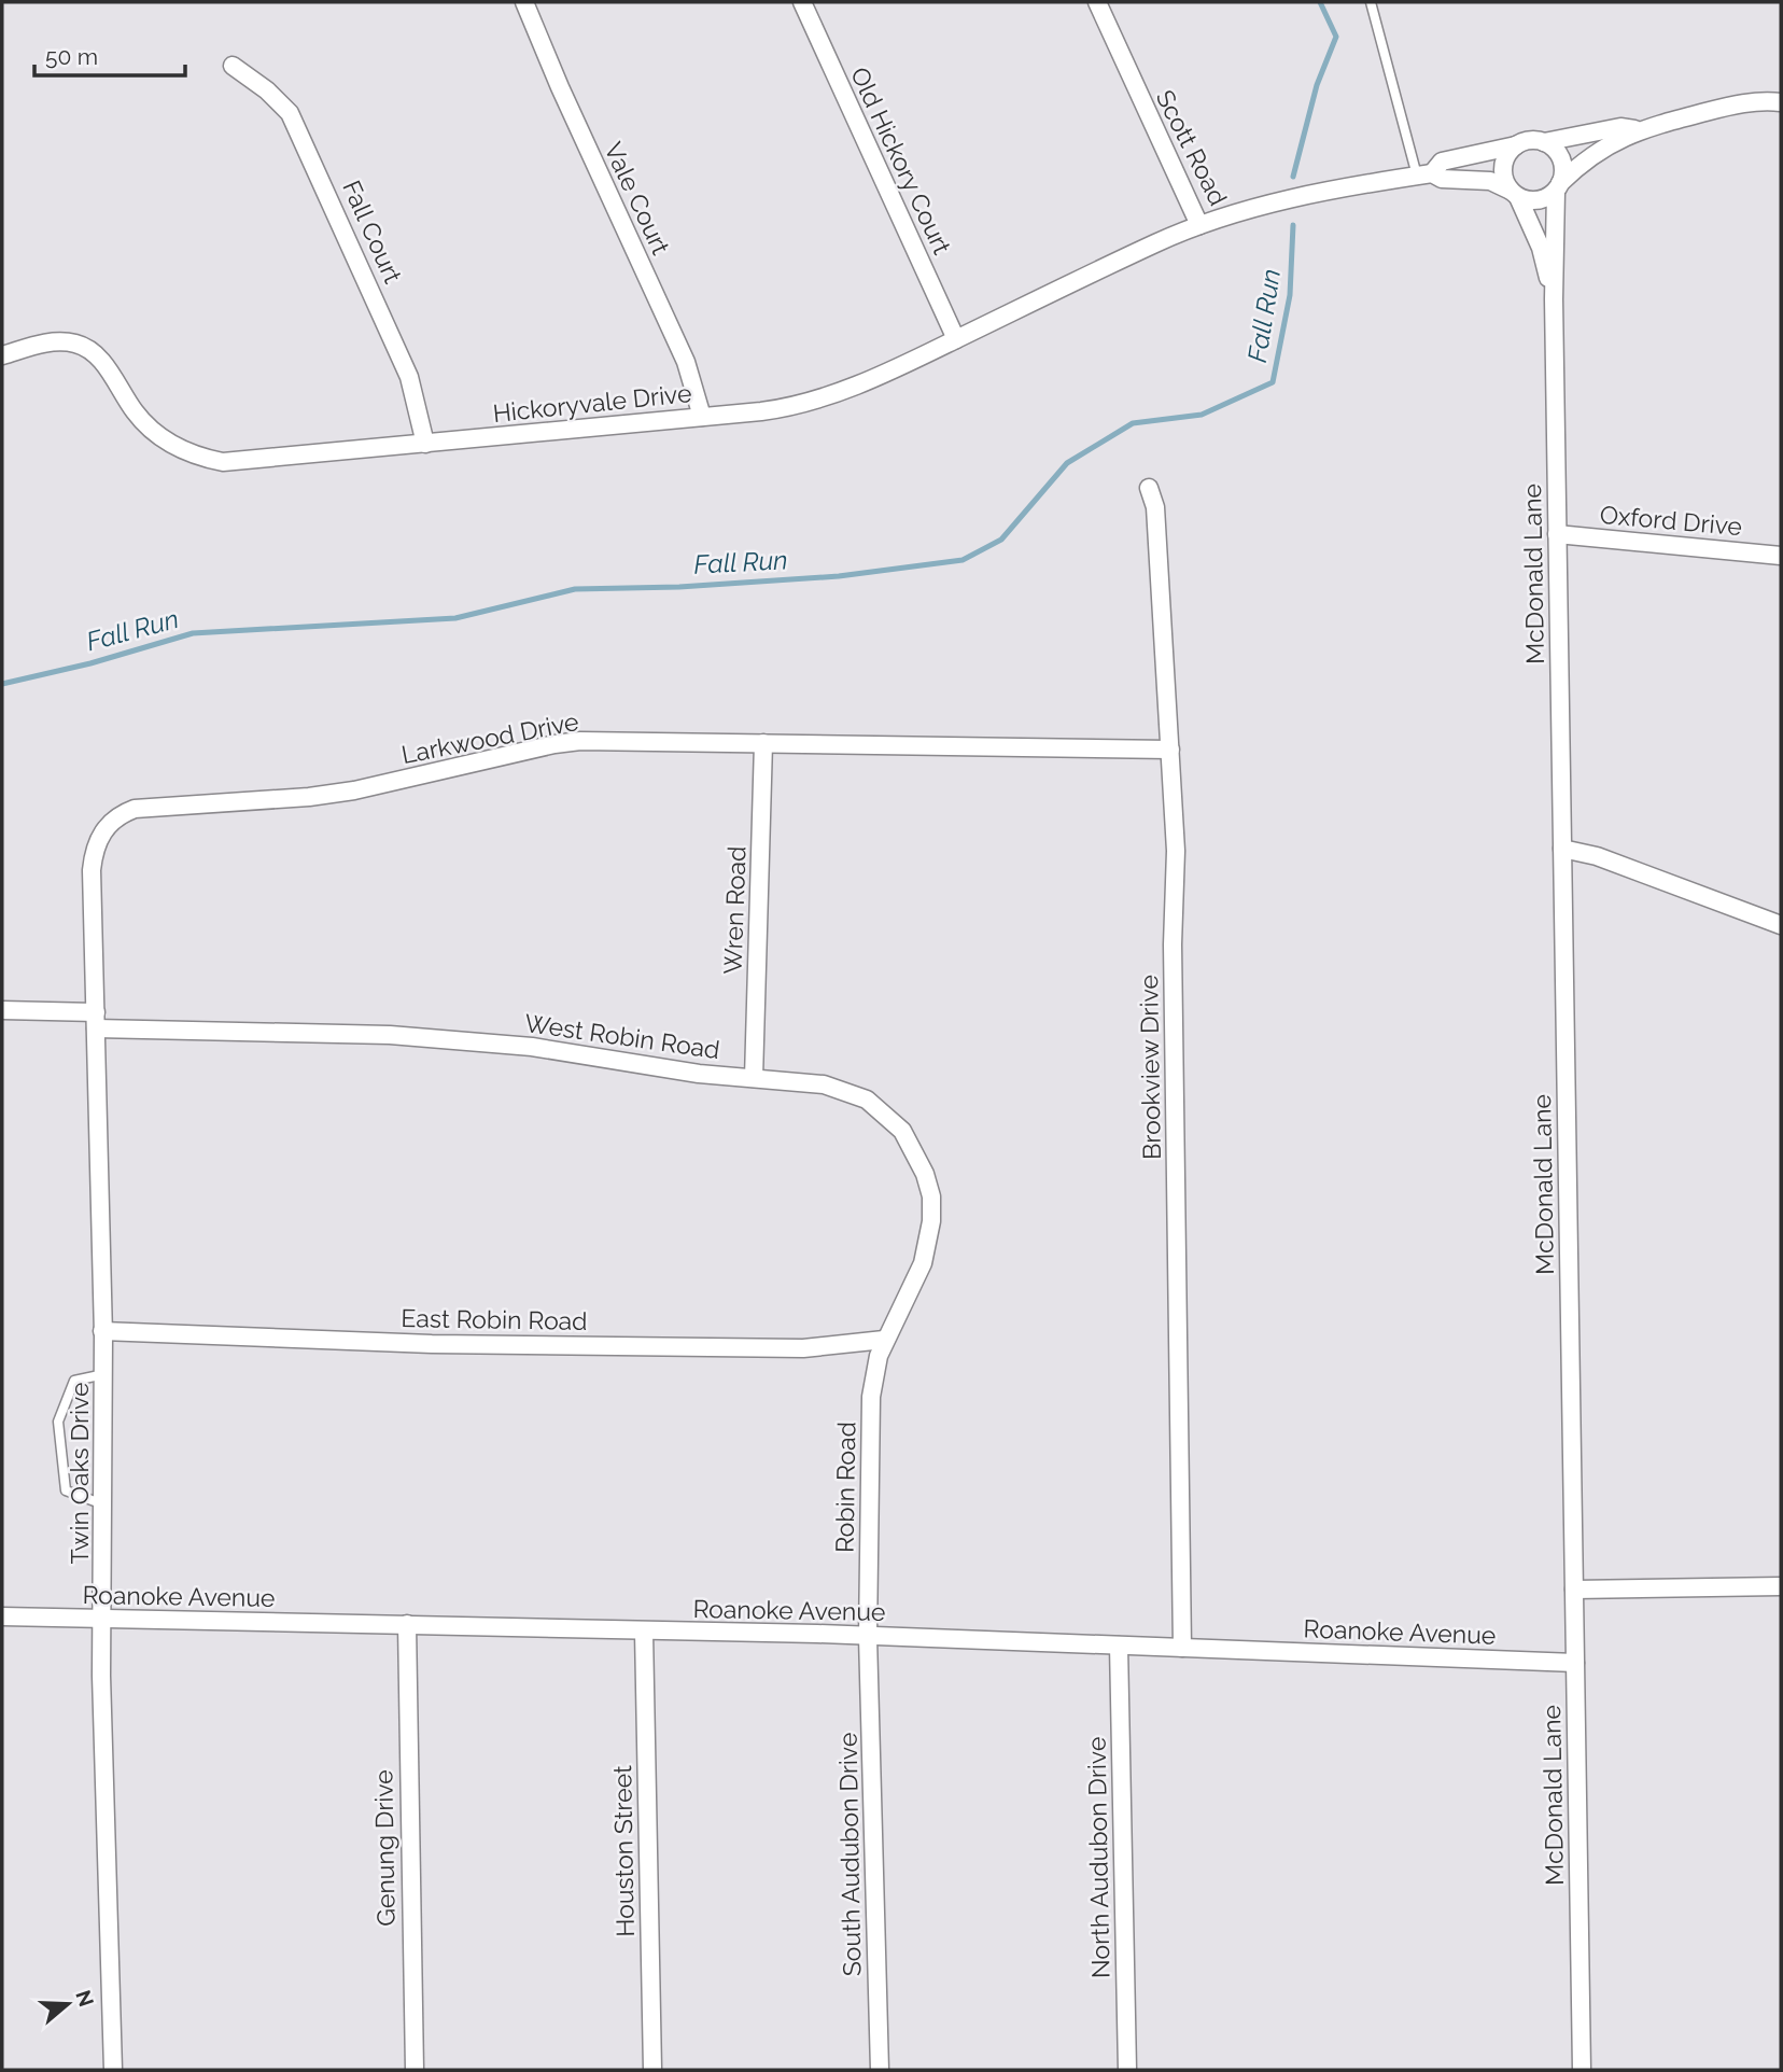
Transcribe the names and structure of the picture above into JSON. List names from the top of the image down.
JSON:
{
  "streets": {
    "street": [
      "Scott Road",
      "Old Hickory Court",
      "Vale Court",
      "Fall Court",
      "Hickoryvale Drive",
      "Oxford Drive",
      "McDonald Lane",
      "Larkwood Drive",
      "Wren Road",
      "West Robin Road",
      "Brookview Drive",
      "East Robin Road",
      "Twin Oaks Drive",
      "Robin Road",
      "Roanoke Avenue",
      "Genung Drive",
      "Houston Street",
      "South Audubon Drive",
      "North Audubon Drive"
    ]
  },
  "crossings": [
    ["Scott Road", "Hickoryvale Drive"],
    ["Scott Road", "McDonald Lane"],
    ["Old Hickory Court", "Hickoryvale Drive"],
    ["Vale Court", "Hickoryvale Drive"],
    ["Fall Court", "Hickoryvale Drive"],
    ["Oxford Drive", "McDonald Lane"],
    ["McDonald Lane", "Roanoke Avenue"],
    ["Larkwood Drive", "Wren Road"],
    ["Larkwood Drive", "West Robin Road"],
    ["Larkwood Drive", "Brookview Drive"],
    ["Larkwood Drive", "Twin Oaks Drive"],
    ["Wren Road", "West Robin Road"],
    ["West Robin Road", "East Robin Road"],
    ["West Robin Road", "Twin Oaks Drive"],
    ["West Robin Road", "Robin Road"],
    ["Brookview Drive", "Roanoke Avenue"],
    ["East Robin Road", "Twin Oaks Drive"],
    ["East Robin Road", "Robin Road"],
    ["Twin Oaks Drive", "Roanoke Avenue"],
    ["Robin Road", "Roanoke Avenue"],
    ["Robin Road", "South Audubon Drive"],
    ["Roanoke Avenue", "Genung Drive"],
    ["Roanoke Avenue", "Houston Street"],
    ["Roanoke Avenue", "South Audubon Drive"],
    ["Roanoke Avenue", "North Audubon Drive"]
  ],
  "water": ["Fall Run"],
  "scale_bar": "50 m",
  "north": "right"
}
